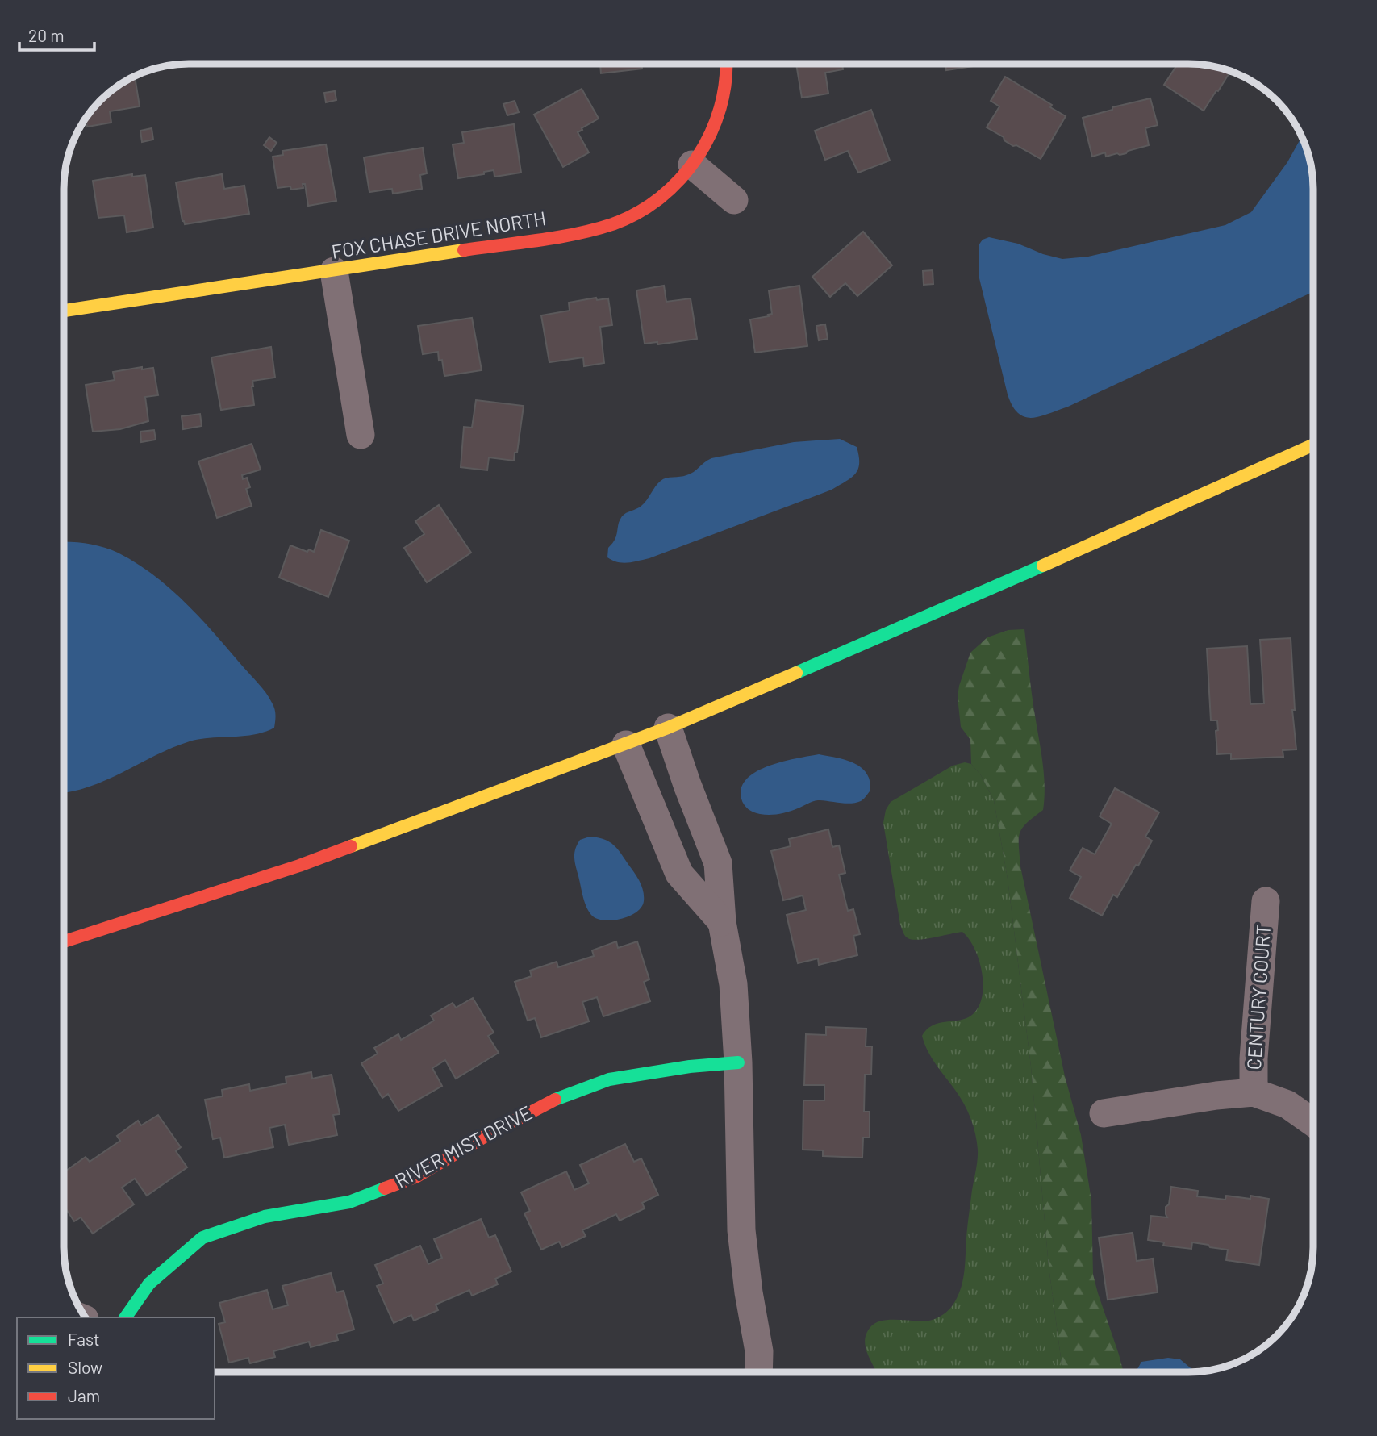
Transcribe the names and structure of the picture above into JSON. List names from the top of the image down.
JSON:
{
  "streets": {
    "street": ["FOX CHASE DRIVE NORTH", "CENTURY COURT", "RIVER MIST DRIVE"]
  },
  "legend": ["Fast", "Slow", "Jam"],
  "scale_bar": "20 m"
}
